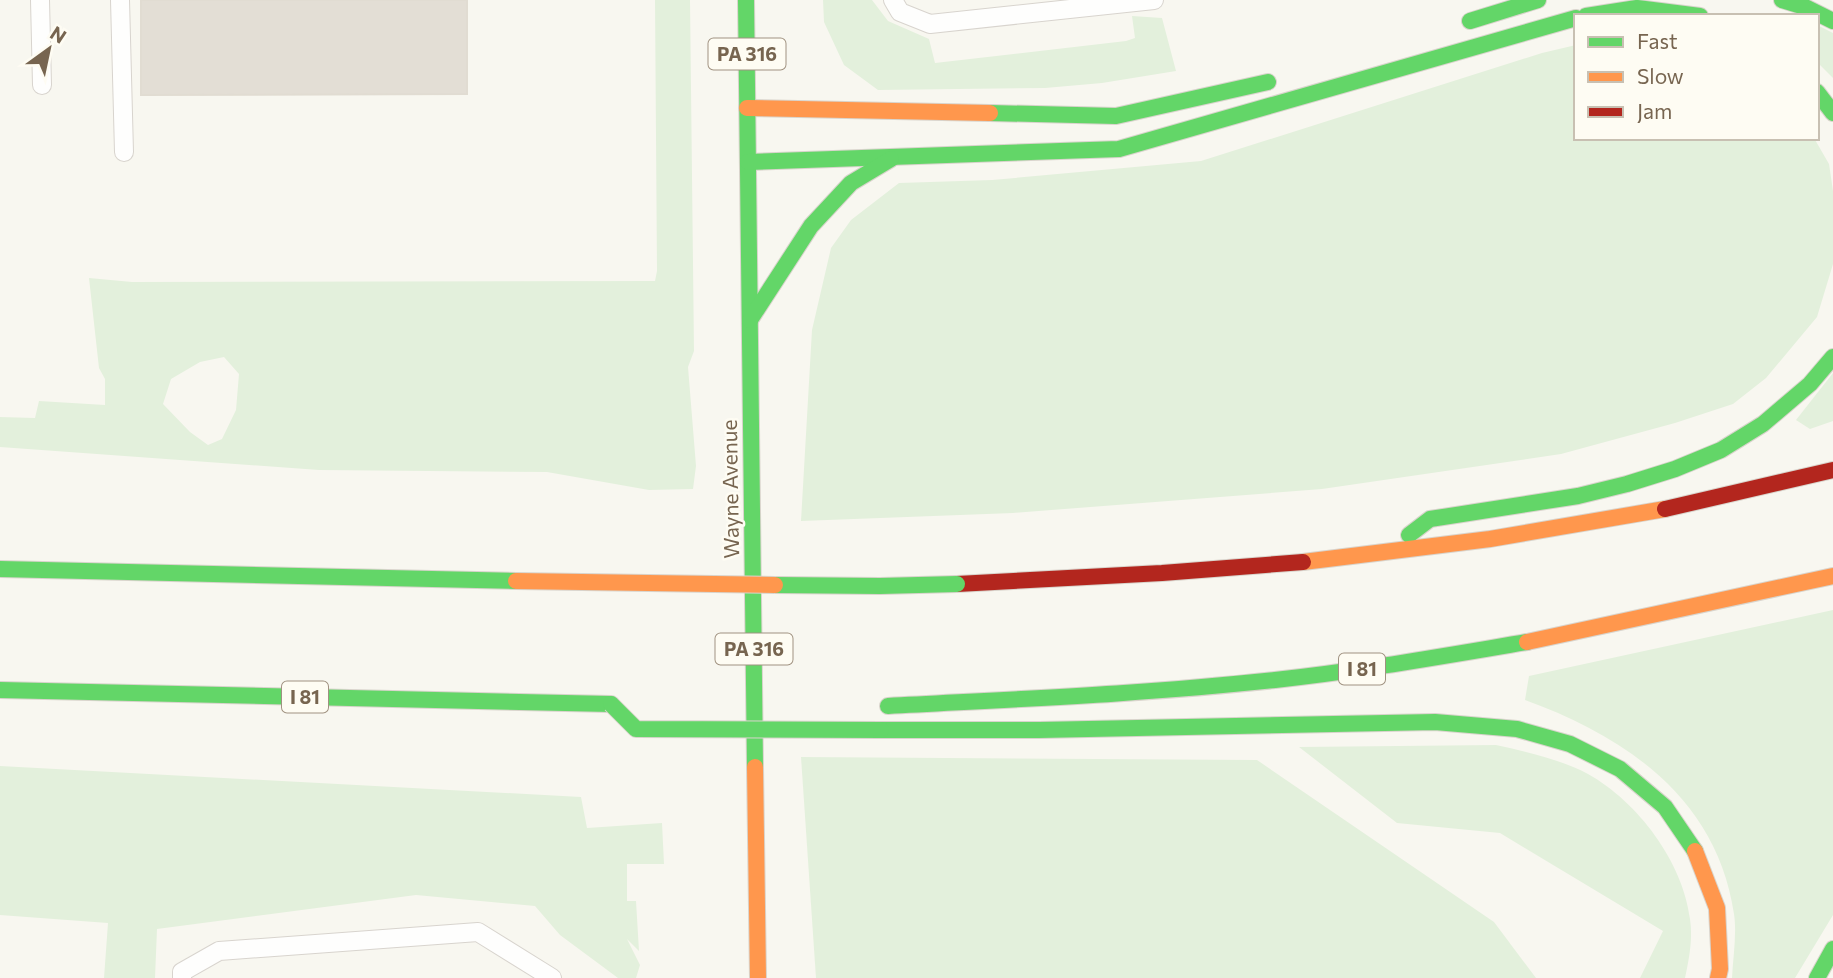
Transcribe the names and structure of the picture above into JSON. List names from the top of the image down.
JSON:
{
  "streets": {
    "main road": ["PA 316", "Wayne Avenue", "I 81"]
  },
  "legend": ["Fast", "Slow", "Jam"],
  "north": "top right"
}
